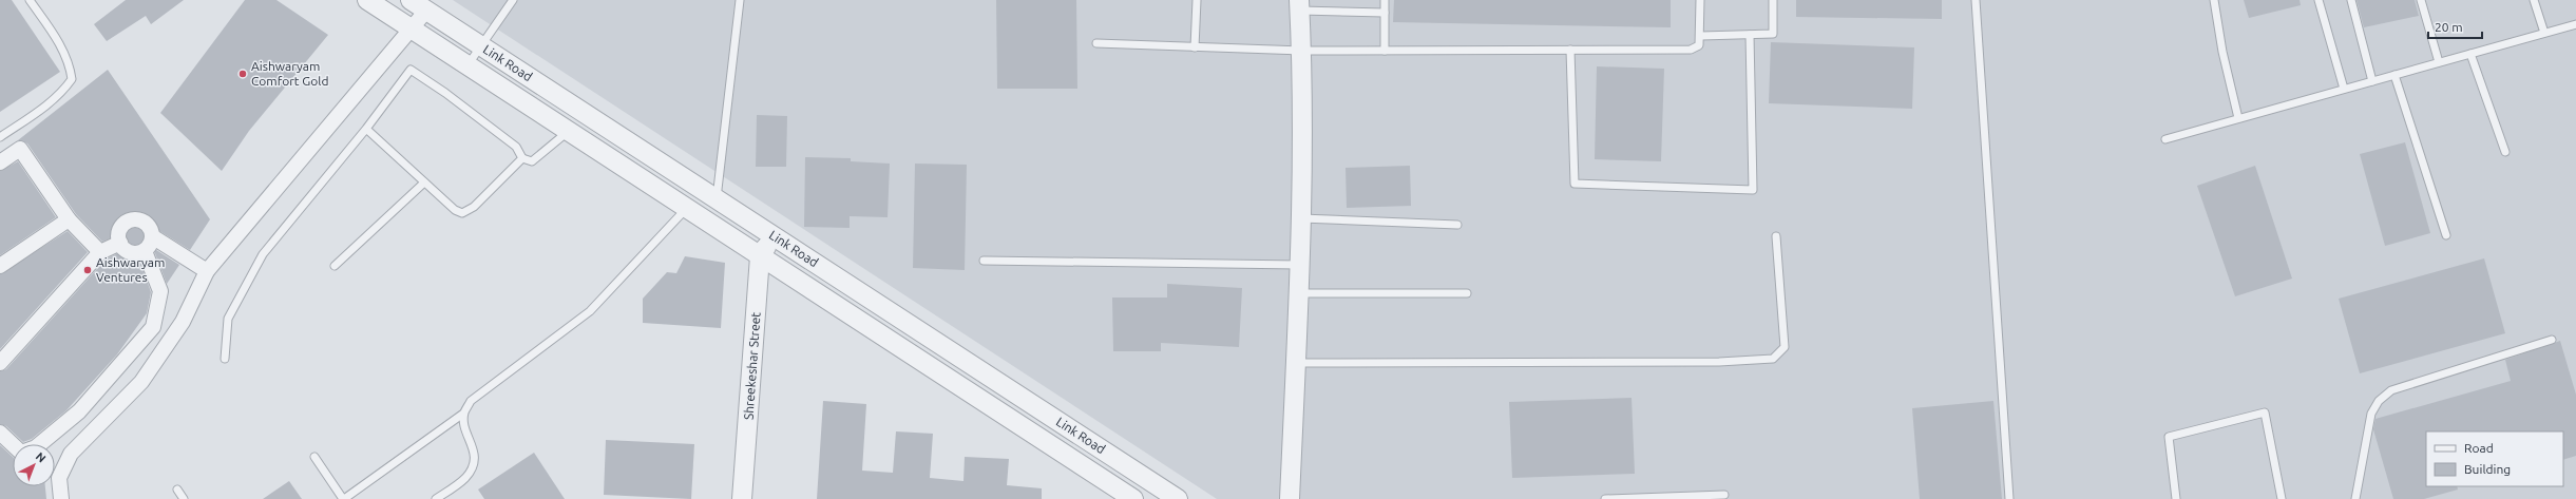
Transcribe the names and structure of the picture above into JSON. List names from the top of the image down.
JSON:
{
  "streets": {
    "street": ["Link Road", "Shreekeshar Street"]
  },
  "crossings": [
    ["Link Road", "Shreekeshar Street"]
  ],
  "places": ["Aishwaryam Comfort Gold", "Aishwaryam Ventures"],
  "legend": ["Road", "Building"],
  "scale_bar": "20 m",
  "north": "top right"
}
